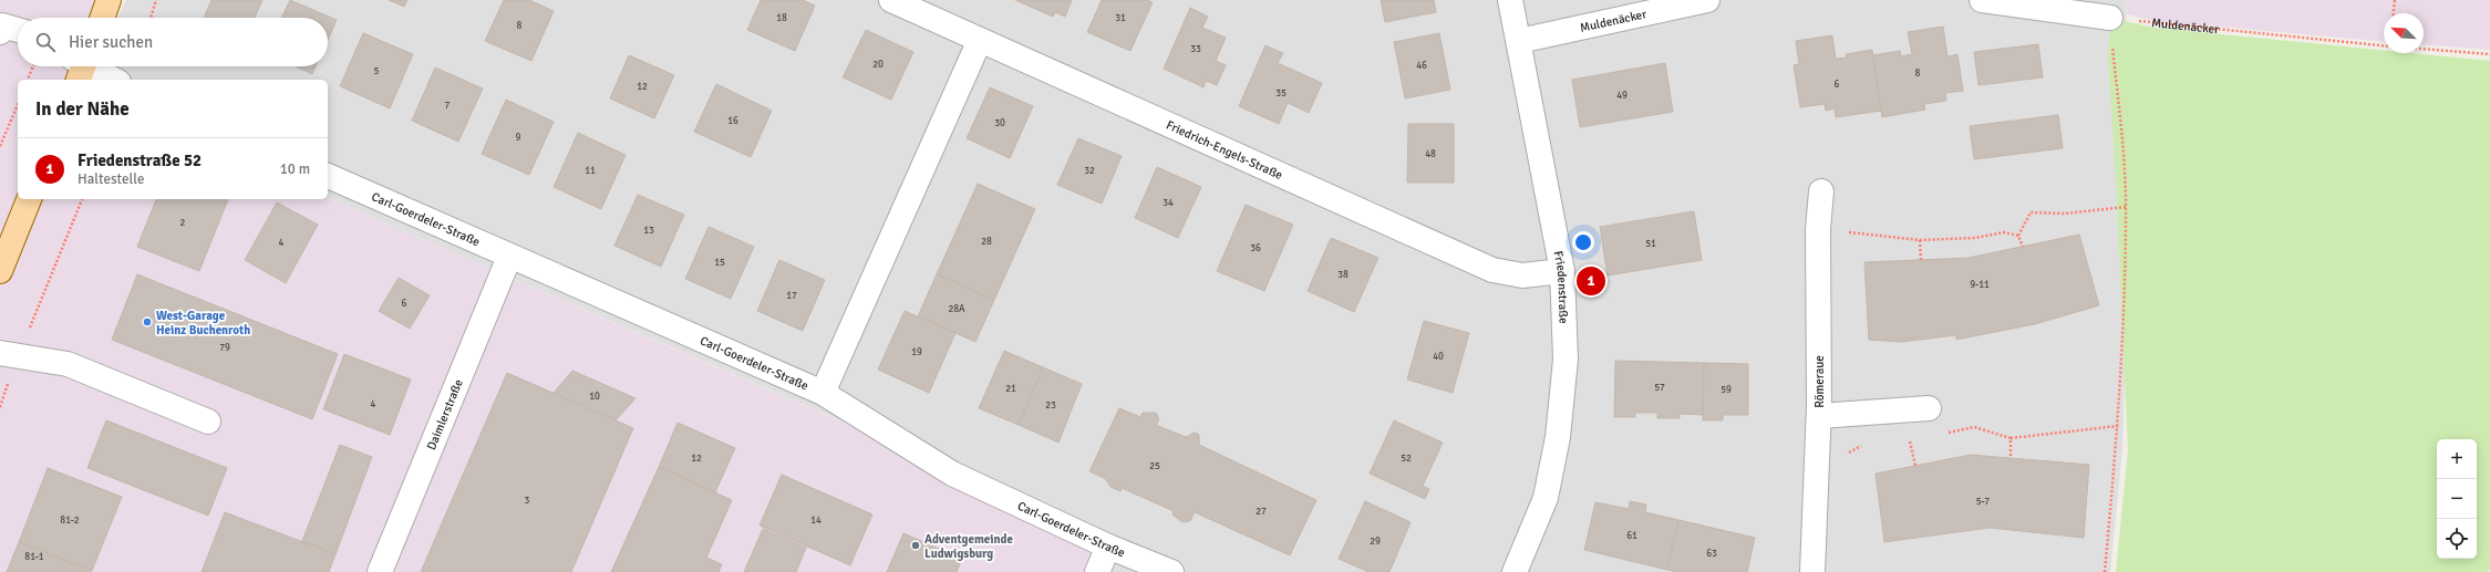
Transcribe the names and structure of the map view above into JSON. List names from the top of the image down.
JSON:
{
  "streets": {
    "street": [
      "Muldenäcker",
      "Friedrich-Engels-Straße",
      "Carl-Goerdeler-Straße",
      "Friedenstraße",
      "Römeraue",
      "Daimlerstraße"
    ]
  },
  "crossings": [
    ["Muldenäcker", "Friedenstraße"],
    ["Friedrich-Engels-Straße", "Friedenstraße"],
    ["Carl-Goerdeler-Straße", "Daimlerstraße"]
  ],
  "places": ["West-Garage Heinz Buchenroth", "Adventgemeinde Ludwigsburg"],
  "house_numbers": [
    "18",
    "31",
    "8",
    "33",
    "20",
    "46",
    "5",
    "8",
    "6",
    "12",
    "35",
    "49",
    "7",
    "16",
    "30",
    "9",
    "48",
    "11",
    "32",
    "34",
    "2",
    "13",
    "28",
    "4",
    "51",
    "36",
    "15",
    "38",
    "9-11",
    "17",
    "6",
    "28A",
    "79",
    "19",
    "40",
    "57",
    "21",
    "59",
    "10",
    "4",
    "23",
    "12",
    "52",
    "25",
    "3",
    "5-7",
    "27",
    "81-2",
    "14",
    "61",
    "29",
    "63",
    "81-1"
  ],
  "north": "top left",
  "page": {
    "search": "Hier suchen",
    "heading": "In der Nähe",
    "list": [
      {
        "mark": "1",
        "name": "Friedenstraße 52",
        "note": "Haltestelle",
        "value": "10 m"
      }
    ],
    "pins": "1",
    "map_buttons": ["+", "−"]
  }
}
